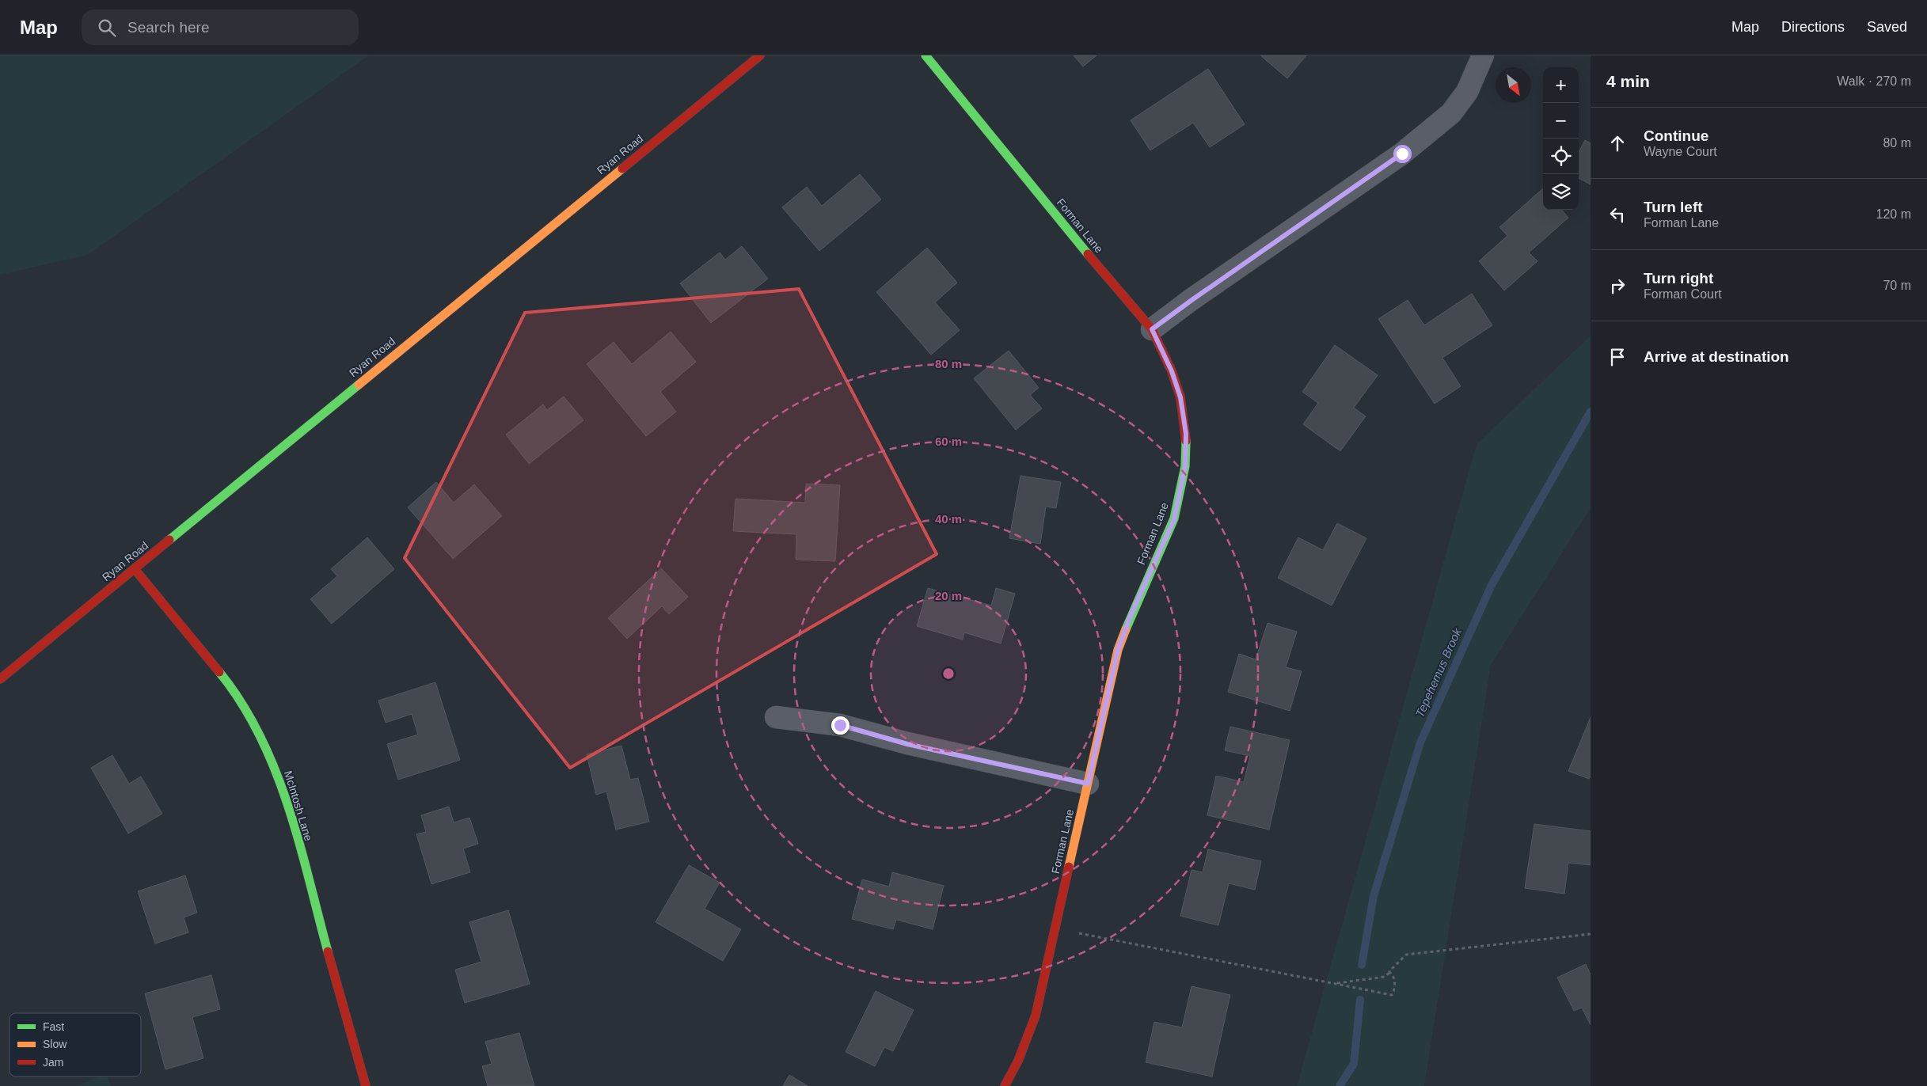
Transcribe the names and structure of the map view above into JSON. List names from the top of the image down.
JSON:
{
  "streets": {
    "street": ["Ryan Road", "Forman Lane", "McIntosh Lane"]
  },
  "crossings": [
    ["Ryan Road", "McIntosh Lane"]
  ],
  "water": ["Tepehemus Brook"],
  "legend": ["Fast", "Slow", "Jam"],
  "north": "bottom right",
  "page": {
    "header": "Map",
    "search": "Search here",
    "nav": ["Map", "Directions", "Saved"],
    "heading": ["4 min", "Walk · 270 m"],
    "map_buttons": ["+", "−"],
    "list": [
      ["Continue", "Wayne Court", "80 m"],
      ["Turn left", "Forman Lane", "120 m"],
      ["Turn right", "Forman Court", "70 m"],
      "Arrive at destination"
    ]
  },
  "rings": [
    "80 m",
    "60 m",
    "40 m",
    "20 m"
  ]
}
